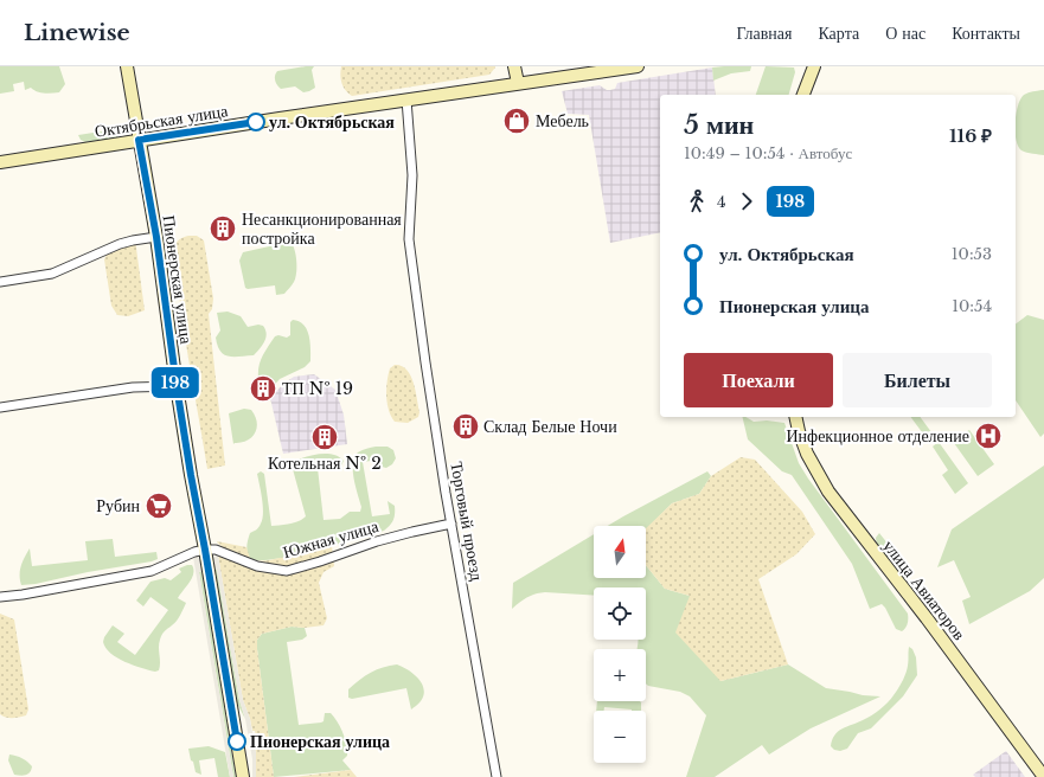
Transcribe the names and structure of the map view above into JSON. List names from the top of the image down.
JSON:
{
  "streets": {
    "main road": ["Октябрьская улица", "Пионерская улица", "улица Авиаторов"],
    "street": ["Торговый проезд", "Южная улица"]
  },
  "crossings": [
    ["Октябрьская улица", "Пионерская улица"],
    ["Октябрьская улица", "Торговый проезд"],
    ["Пионерская улица", "Южная улица"],
    ["Торговый проезд", "Южная улица"]
  ],
  "places": {
    "shop": ["Мебель"],
    "other": ["ул. Октябрьская", "Пионерская улица"],
    "building": [
      "Несанкционированная постройка",
      "ТП № 19",
      "Склад Белые Ночи",
      "Котельная № 2"
    ],
    "hospital": ["Инфекционное отделение"],
    "supermarket": ["Рубин"]
  },
  "lines": ["bus line 198"],
  "north": "top",
  "page": {
    "header": "Linewise",
    "nav": [
      "Главная",
      "Карта",
      "О нас",
      "Контакты"
    ],
    "on_map": "198",
    "heading": ["5 мин", "10:49 – 10:54 · Автобус", "116 ₽"],
    "legs": ["4", "198"],
    "list": [
      {
        "name": "ул. Октябрьская",
        "value": "10:53"
      },
      {
        "name": "Пионерская улица",
        "value": "10:54"
      }
    ],
    "buttons": ["Поехали", "Билеты"],
    "map_buttons": ["+", "−"]
  }
}
